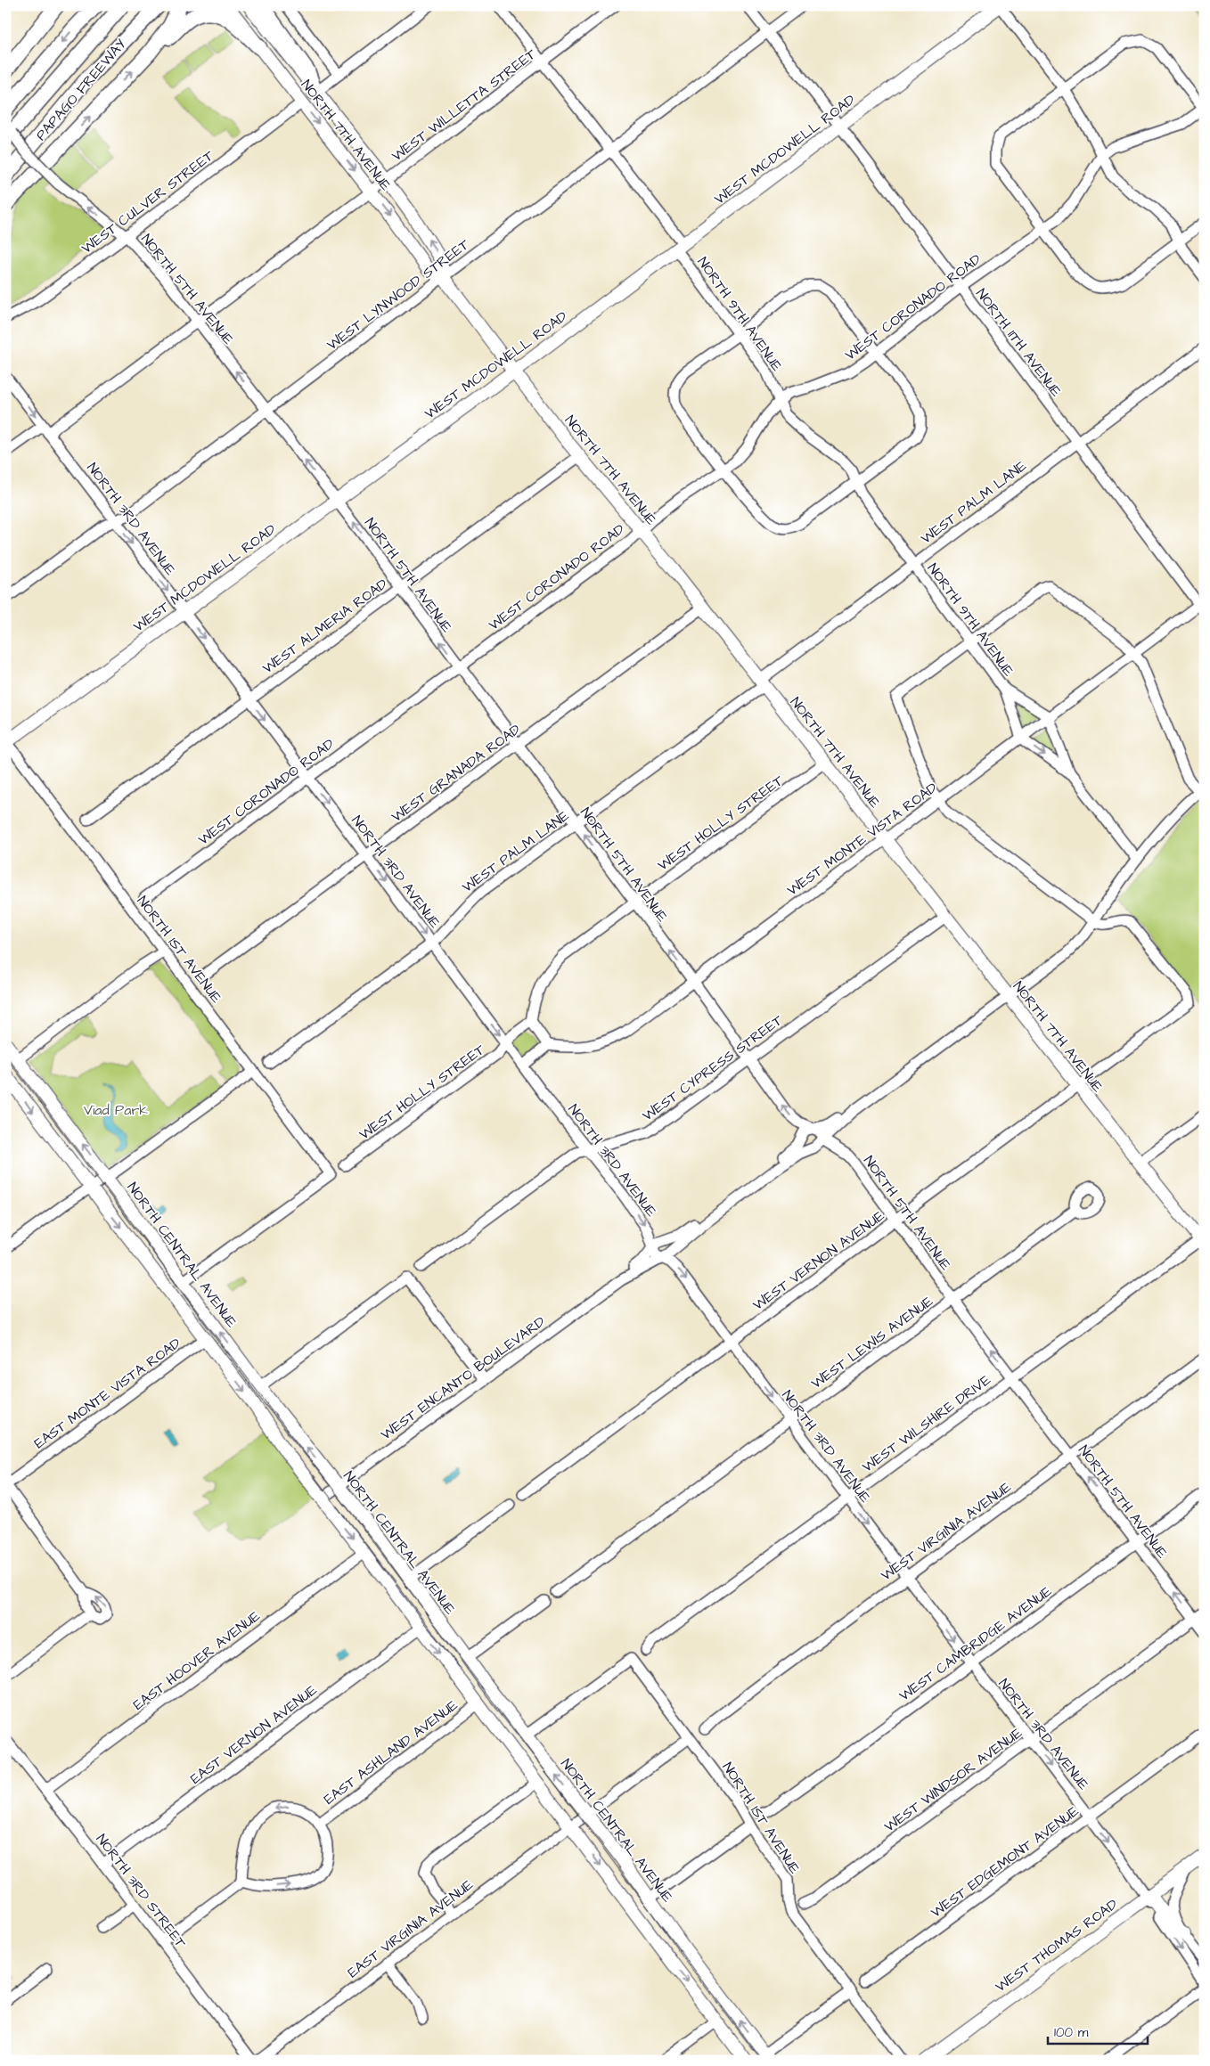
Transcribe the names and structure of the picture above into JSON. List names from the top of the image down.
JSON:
{
  "streets": {
    "highway": ["PAPAGO FREEWAY"],
    "main road": [
      "NORTH 7TH AVENUE",
      "WEST MCDOWELL ROAD",
      "NORTH CENTRAL AVENUE",
      "WEST THOMAS ROAD"
    ],
    "street": [
      "WEST WILLETTA STREET",
      "WEST CULVER STREET",
      "NORTH 5TH AVENUE",
      "WEST LYNWOOD STREET",
      "WEST CORONADO ROAD",
      "NORTH 9TH AVENUE",
      "NORTH 11TH AVENUE",
      "WEST PALM LANE",
      "NORTH 3RD AVENUE",
      "WEST ALMERIA ROAD",
      "WEST GRANADA ROAD",
      "WEST HOLLY STREET",
      "WEST MONTE VISTA ROAD",
      "NORTH 1ST AVENUE",
      "WEST CYPRESS STREET",
      "WEST VERNON AVENUE",
      "WEST LEWIS AVENUE",
      "WEST ENCANTO BOULEVARD",
      "EAST MONTE VISTA ROAD",
      "WEST WILSHIRE DRIVE",
      "WEST VIRGINIA AVENUE",
      "WEST CAMBRIDGE AVENUE",
      "EAST HOOVER AVENUE",
      "EAST VERNON AVENUE",
      "EAST ASHLAND AVENUE",
      "WEST WINDSOR AVENUE",
      "WEST EDGEMONT AVENUE",
      "NORTH 3RD STREET",
      "EAST VIRGINIA AVENUE"
    ]
  },
  "crossings": [
    ["WEST WILLETTA STREET", "NORTH 7TH AVENUE"],
    ["WEST WILLETTA STREET", "NORTH 5TH AVENUE"],
    ["WEST WILLETTA STREET", "NORTH 9TH AVENUE"],
    ["WEST WILLETTA STREET", "NORTH 3RD AVENUE"],
    ["NORTH 7TH AVENUE", "WEST MCDOWELL ROAD"],
    ["NORTH 7TH AVENUE", "WEST CULVER STREET"],
    ["NORTH 7TH AVENUE", "WEST LYNWOOD STREET"],
    ["NORTH 7TH AVENUE", "WEST CORONADO ROAD"],
    ["NORTH 7TH AVENUE", "WEST PALM LANE"],
    ["NORTH 7TH AVENUE", "WEST ALMERIA ROAD"],
    ["NORTH 7TH AVENUE", "WEST GRANADA ROAD"],
    ["NORTH 7TH AVENUE", "WEST HOLLY STREET"],
    ["NORTH 7TH AVENUE", "WEST MONTE VISTA ROAD"],
    ["NORTH 7TH AVENUE", "WEST CYPRESS STREET"],
    ["NORTH 7TH AVENUE", "WEST VERNON AVENUE"],
    ["NORTH 7TH AVENUE", "WEST ENCANTO BOULEVARD"],
    ["NORTH 7TH AVENUE", "WEST WILSHIRE DRIVE"],
    ["WEST MCDOWELL ROAD", "NORTH 5TH AVENUE"],
    ["WEST MCDOWELL ROAD", "NORTH 9TH AVENUE"],
    ["WEST MCDOWELL ROAD", "NORTH 11TH AVENUE"],
    ["WEST MCDOWELL ROAD", "NORTH 3RD AVENUE"],
    ["WEST MCDOWELL ROAD", "NORTH 1ST AVENUE"],
    ["WEST CULVER STREET", "NORTH 5TH AVENUE"],
    ["NORTH 5TH AVENUE", "WEST LYNWOOD STREET"],
    ["NORTH 5TH AVENUE", "WEST CORONADO ROAD"],
    ["NORTH 5TH AVENUE", "WEST PALM LANE"],
    ["NORTH 5TH AVENUE", "WEST ALMERIA ROAD"],
    ["NORTH 5TH AVENUE", "WEST GRANADA ROAD"],
    ["NORTH 5TH AVENUE", "WEST HOLLY STREET"],
    ["NORTH 5TH AVENUE", "WEST MONTE VISTA ROAD"],
    ["NORTH 5TH AVENUE", "WEST CYPRESS STREET"],
    ["NORTH 5TH AVENUE", "WEST VERNON AVENUE"],
    ["NORTH 5TH AVENUE", "WEST LEWIS AVENUE"],
    ["NORTH 5TH AVENUE", "WEST ENCANTO BOULEVARD"],
    ["NORTH 5TH AVENUE", "WEST WILSHIRE DRIVE"],
    ["NORTH 5TH AVENUE", "WEST VIRGINIA AVENUE"],
    ["NORTH 5TH AVENUE", "WEST CAMBRIDGE AVENUE"],
    ["NORTH 5TH AVENUE", "WEST WINDSOR AVENUE"],
    ["WEST LYNWOOD STREET", "NORTH 9TH AVENUE"],
    ["WEST LYNWOOD STREET", "NORTH 11TH AVENUE"],
    ["WEST LYNWOOD STREET", "NORTH 3RD AVENUE"],
    ["WEST CORONADO ROAD", "NORTH 9TH AVENUE"],
    ["WEST CORONADO ROAD", "NORTH 11TH AVENUE"],
    ["WEST CORONADO ROAD", "NORTH 3RD AVENUE"],
    ["NORTH 9TH AVENUE", "WEST PALM LANE"],
    ["NORTH 9TH AVENUE", "WEST MONTE VISTA ROAD"],
    ["NORTH 11TH AVENUE", "WEST PALM LANE"],
    ["NORTH 11TH AVENUE", "WEST MONTE VISTA ROAD"],
    ["WEST PALM LANE", "NORTH 3RD AVENUE"],
    ["NORTH 3RD AVENUE", "WEST ALMERIA ROAD"],
    ["NORTH 3RD AVENUE", "WEST GRANADA ROAD"],
    ["NORTH 3RD AVENUE", "WEST HOLLY STREET"],
    ["NORTH 3RD AVENUE", "WEST CYPRESS STREET"],
    ["NORTH 3RD AVENUE", "WEST VERNON AVENUE"],
    ["NORTH 3RD AVENUE", "WEST LEWIS AVENUE"],
    ["NORTH 3RD AVENUE", "WEST ENCANTO BOULEVARD"],
    ["NORTH 3RD AVENUE", "WEST WILSHIRE DRIVE"],
    ["NORTH 3RD AVENUE", "WEST VIRGINIA AVENUE"],
    ["NORTH 3RD AVENUE", "WEST CAMBRIDGE AVENUE"],
    ["NORTH 3RD AVENUE", "WEST WINDSOR AVENUE"],
    ["NORTH 3RD AVENUE", "WEST EDGEMONT AVENUE"],
    ["NORTH 3RD AVENUE", "WEST THOMAS ROAD"],
    ["NORTH 1ST AVENUE", "NORTH CENTRAL AVENUE"],
    ["NORTH CENTRAL AVENUE", "WEST ENCANTO BOULEVARD"],
    ["NORTH CENTRAL AVENUE", "EAST MONTE VISTA ROAD"],
    ["NORTH CENTRAL AVENUE", "EAST HOOVER AVENUE"],
    ["NORTH CENTRAL AVENUE", "EAST VERNON AVENUE"],
    ["NORTH CENTRAL AVENUE", "EAST ASHLAND AVENUE"],
    ["NORTH CENTRAL AVENUE", "EAST VIRGINIA AVENUE"],
    ["WEST VERNON AVENUE", "WEST ENCANTO BOULEVARD"],
    ["EAST HOOVER AVENUE", "NORTH 3RD STREET"],
    ["EAST VERNON AVENUE", "NORTH 3RD STREET"]
  ],
  "one_way": ["NORTH 5TH AVENUE", "NORTH 3RD AVENUE"],
  "parks": ["Viad Park"],
  "scale_bar": "100 m"
}
